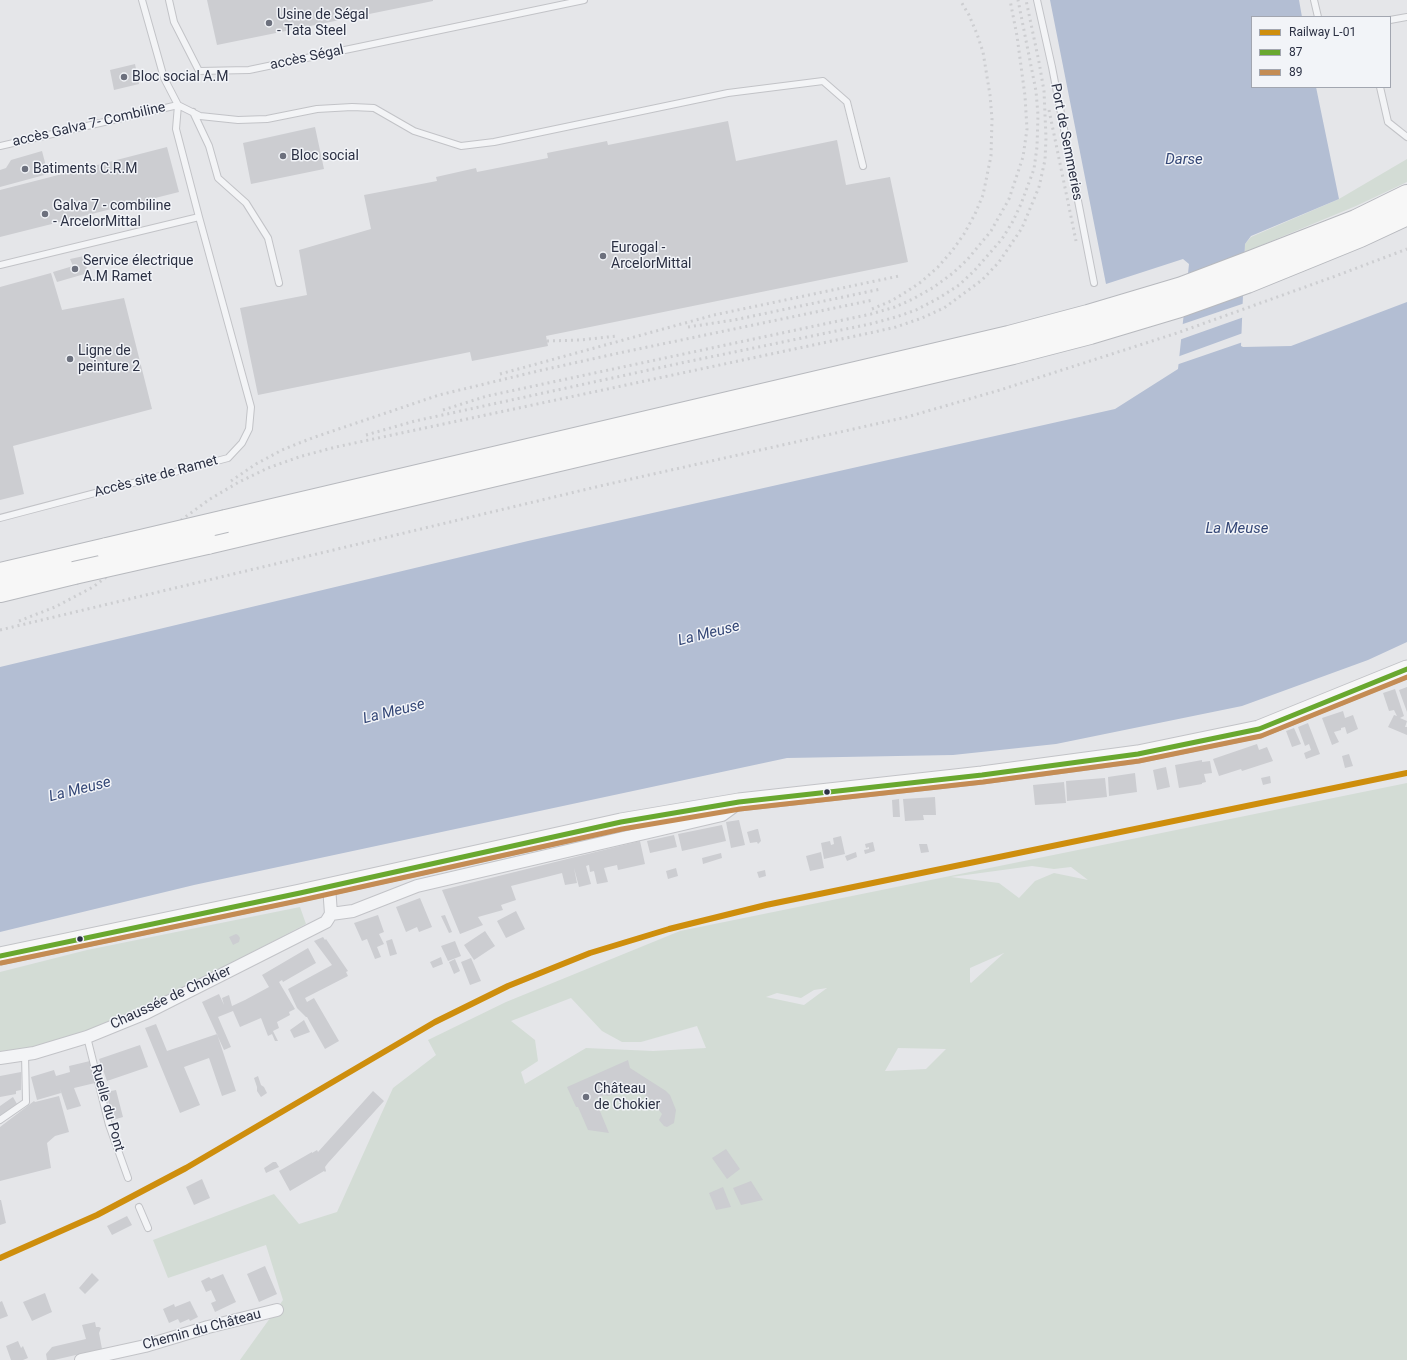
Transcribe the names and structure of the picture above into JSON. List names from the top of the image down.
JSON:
{
  "streets": {
    "street": ["Chaussée de Chokier", "Chemin du Château"],
    "lane": [
      "accès Ségal",
      "accès Galva 7- Combiline",
      "Port de Semmeries",
      "Accès site de Ramet",
      "Ruelle du Pont"
    ]
  },
  "crossings": [
    ["accès Galva 7- Combiline", "Accès site de Ramet"],
    ["Chaussée de Chokier", "Ruelle du Pont"]
  ],
  "water": ["Darse", "La Meuse"],
  "places": [
    "Usine de Ségal - Tata Steel",
    "Bloc social A.M",
    "Bloc social",
    "Batiments C.R.M",
    "Galva 7 - combiline - ArcelorMittal",
    "Eurogal - ArcelorMittal",
    "Service électrique A.M Ramet",
    "Ligne de peinture 2",
    "Château de Chokier"
  ],
  "lines": ["transit line 87", "transit line 89", "rail line L-01"],
  "legend": ["Railway L-01", "87", "89"]
}
